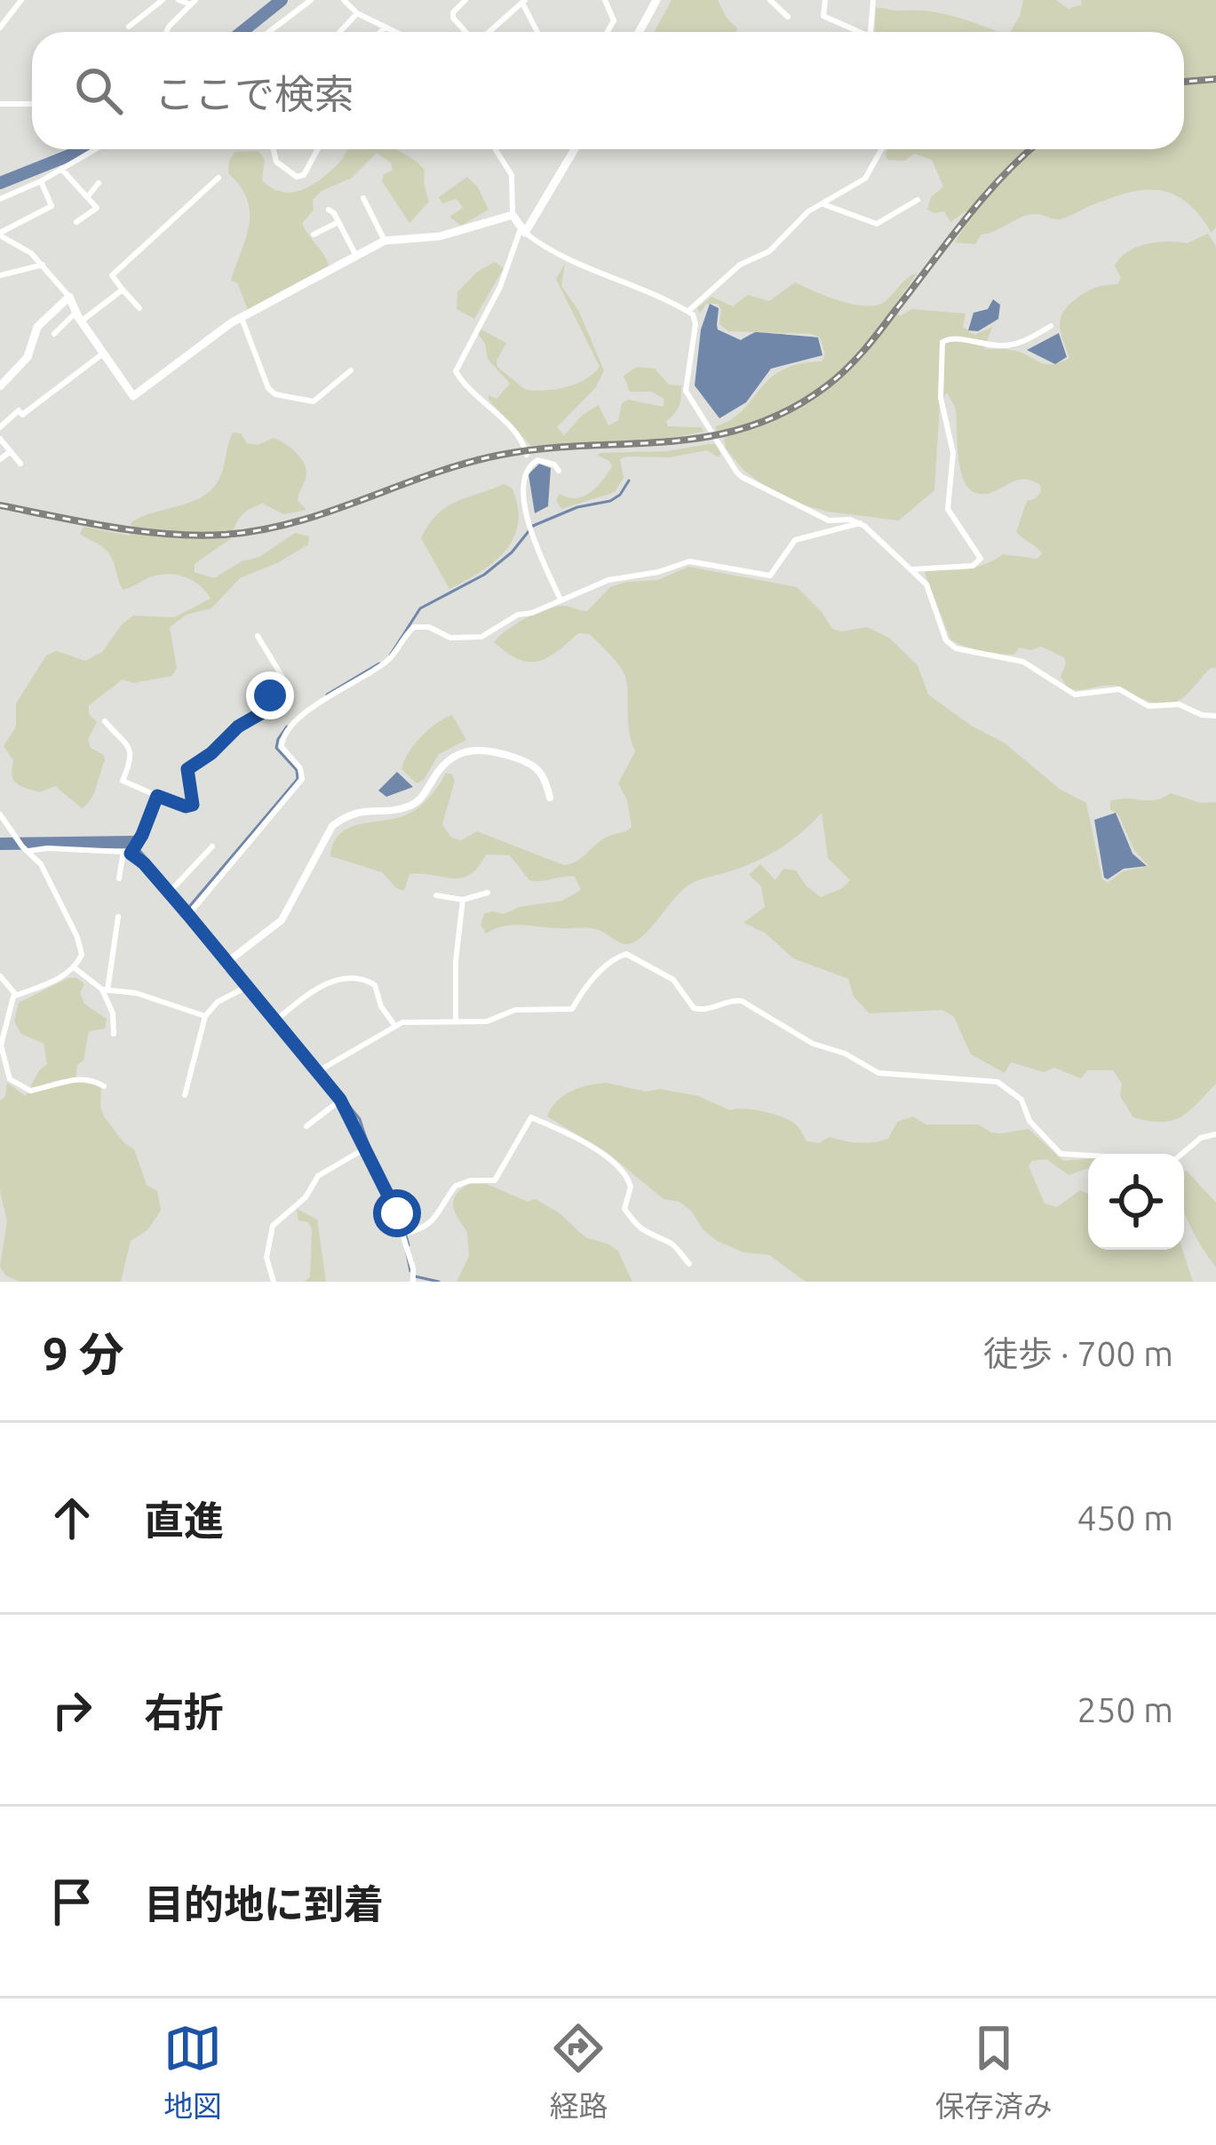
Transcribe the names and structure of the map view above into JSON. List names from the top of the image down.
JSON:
{
  "page": {
    "search": "ここで検索",
    "heading": ["9 分", "徒歩 · 700 m"],
    "list": [
      ["直進", "450 m"],
      ["右折", "250 m"],
      "目的地に到着"
    ],
    "nav": ["地図", "経路", "保存済み"]
  }
}
